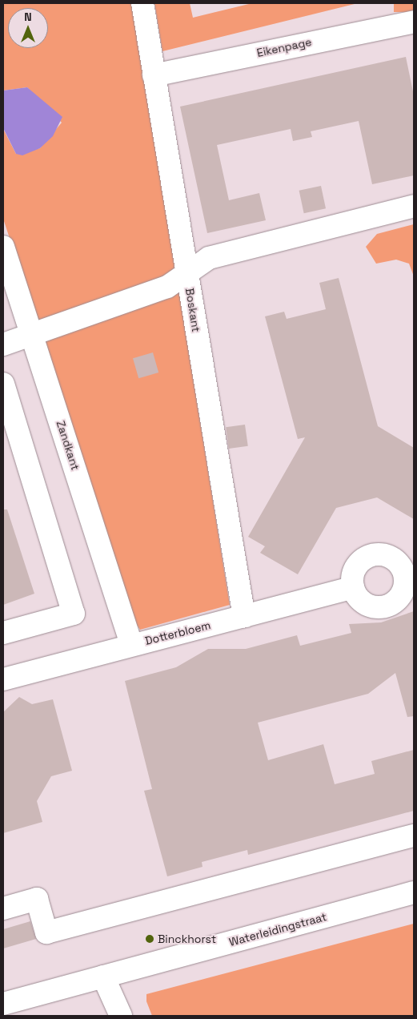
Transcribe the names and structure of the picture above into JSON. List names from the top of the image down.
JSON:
{
  "streets": {
    "street": [
      "Eikenpage",
      "Boskant",
      "Zandkant",
      "Dotterbloem",
      "Waterleidingstraat"
    ]
  },
  "crossings": [
    ["Eikenpage", "Boskant"],
    ["Boskant", "Dotterbloem"],
    ["Zandkant", "Dotterbloem"]
  ],
  "places": ["Binckhorst"],
  "north": "top"
}
